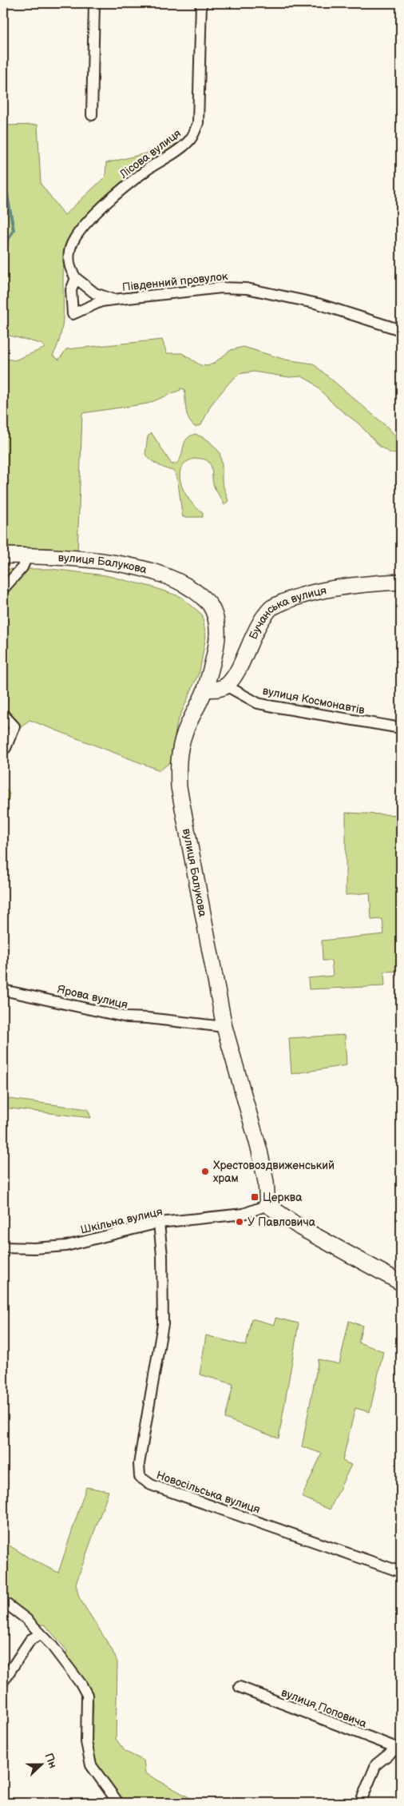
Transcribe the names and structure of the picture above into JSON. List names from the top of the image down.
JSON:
{
  "streets": {
    "main road": ["вулиця Балукова", "Бучанська вулиця"],
    "street": [
      "Лісова вулиця",
      "Південний провулок",
      "вулиця Космонавтів",
      "Ярова вулиця",
      "Шкільна вулиця",
      "Новосільська вулиця",
      "вулиця Поповича"
    ]
  },
  "crossings": [
    ["Лісова вулиця", "Південний провулок"],
    ["вулиця Балукова", "Ярова вулиця"],
    ["вулиця Балукова", "Шкільна вулиця"],
    ["Бучанська вулиця", "вулиця Космонавтів"],
    ["Шкільна вулиця", "Новосільська вулиця"]
  ],
  "places": {
    "other": ["Хрестовоздвиженський храм", "У Павловича"],
    "transit": ["Церква"]
  },
  "north": "right"
}
